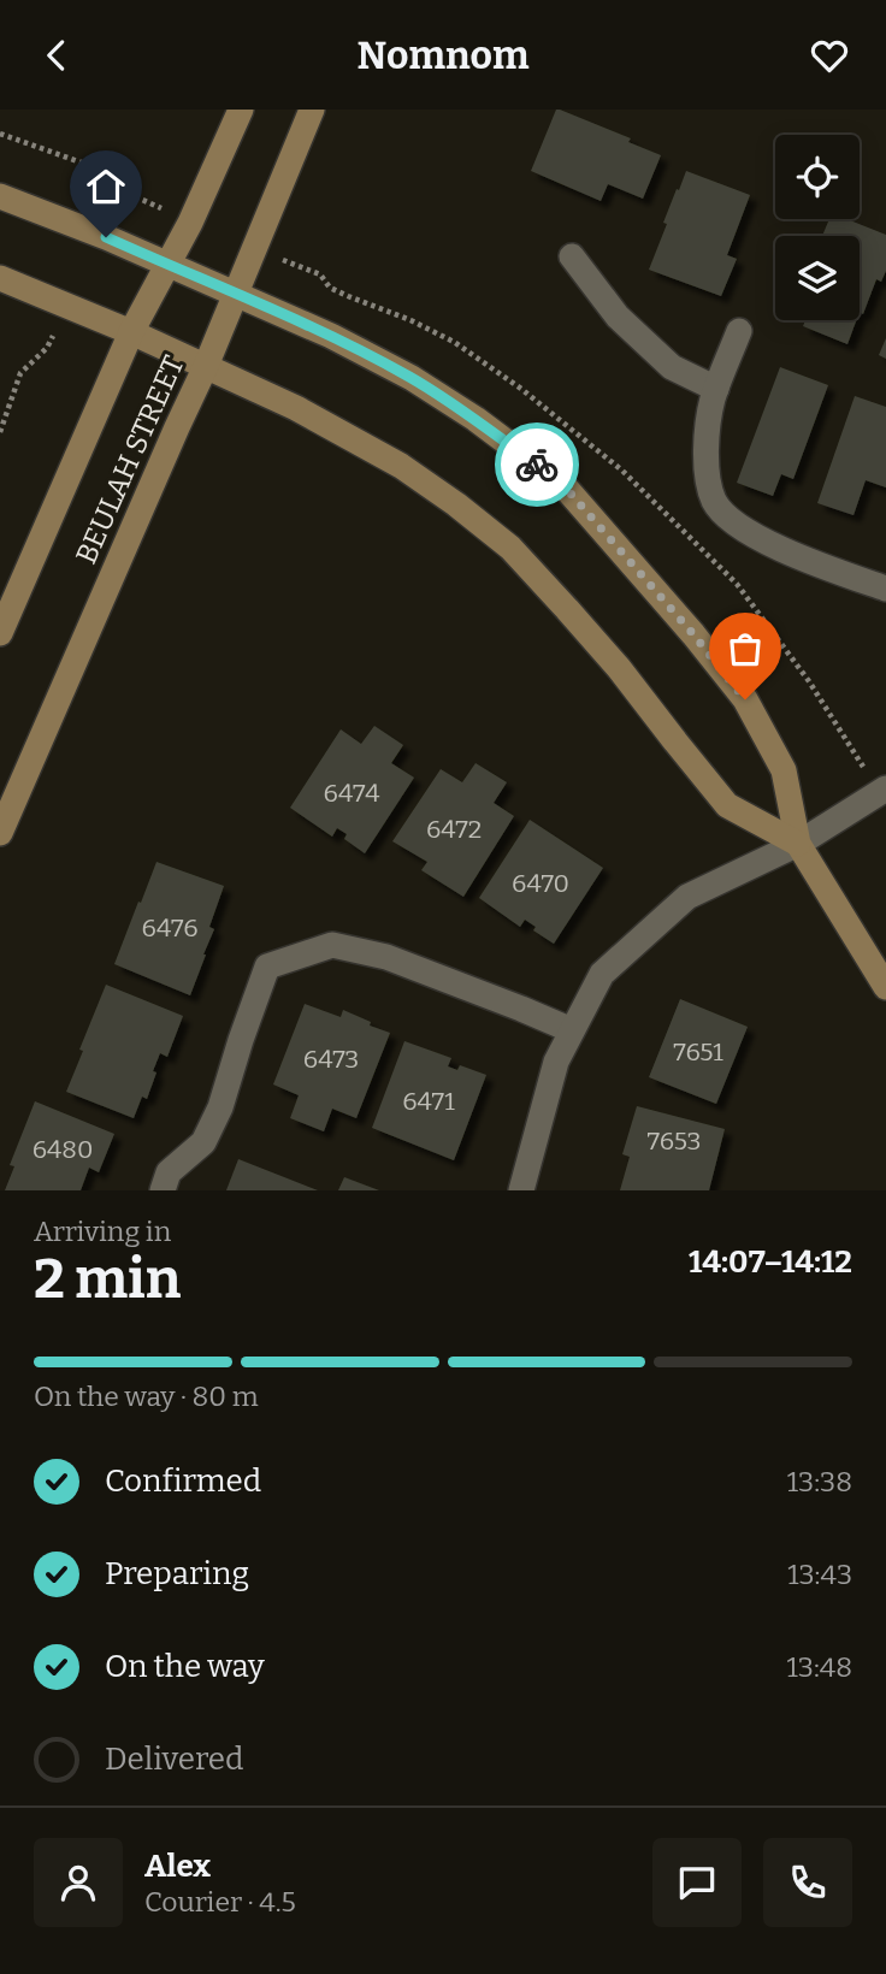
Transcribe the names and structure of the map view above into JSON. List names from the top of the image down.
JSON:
{
  "streets": {
    "street": ["BEULAH STREET"]
  },
  "house_numbers": [
    "6474",
    "6472",
    "6470",
    "6476",
    "7651",
    "6473",
    "6471",
    "7653",
    "6480"
  ],
  "page": {
    "header": "Nomnom",
    "heading": ["2 min", "Arriving in", "14:07–14:12"],
    "panel": ["Alex", "Courier · 4.5"],
    "bar": "On the way · 80 m",
    "list": [
      ["Confirmed", "13:38"],
      ["Preparing", "13:43"],
      ["On the way", "13:48"],
      "Delivered"
    ]
  }
}
